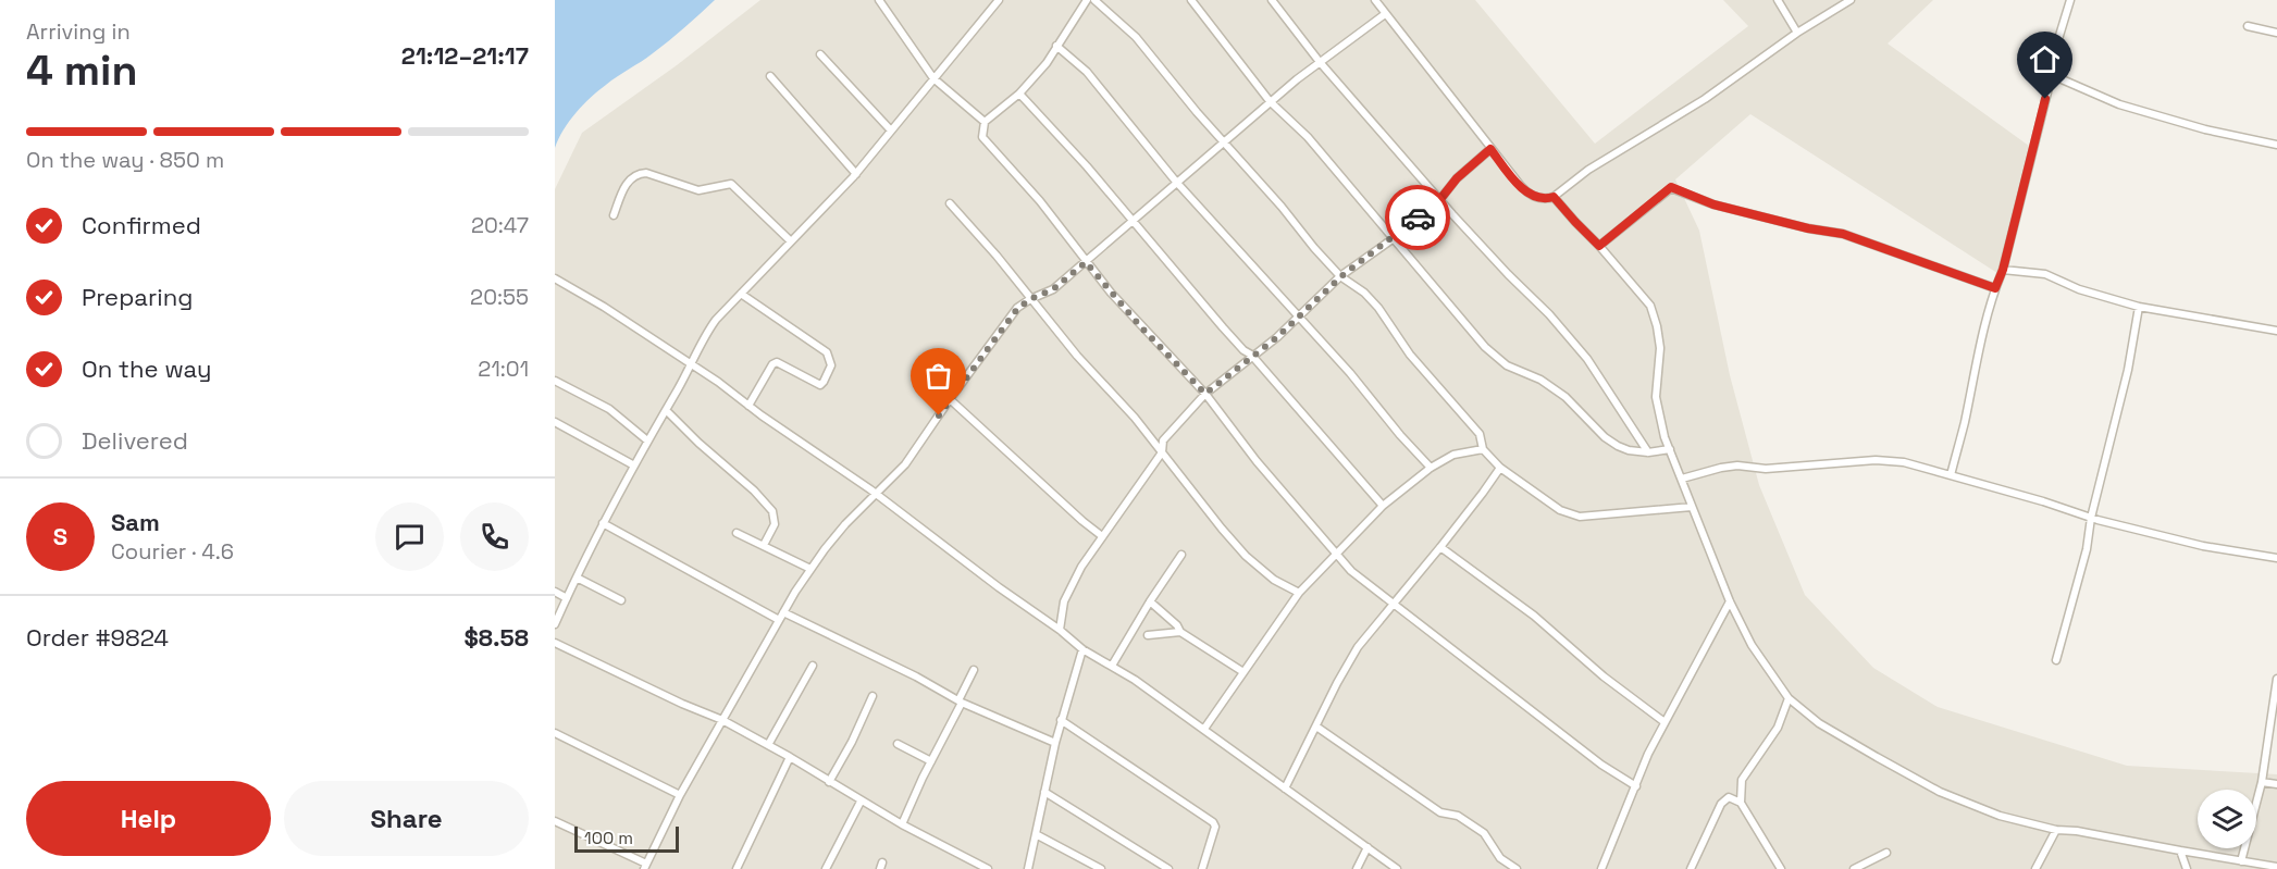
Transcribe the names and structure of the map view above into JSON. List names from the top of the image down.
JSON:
{
  "scale_bar": "100 m",
  "page": {
    "heading": ["4 min", "Arriving in", "21:12–21:17"],
    "panel": [
      "Sam",
      "Courier · 4.6",
      "Order #9824",
      "$8.58"
    ],
    "bar": "On the way · 850 m",
    "list": [
      ["Confirmed", "20:47"],
      ["Preparing", "20:55"],
      ["On the way", "21:01"],
      "Delivered"
    ],
    "round": "S",
    "buttons": ["Help", "Share"],
    "scale": "100 m"
  }
}
